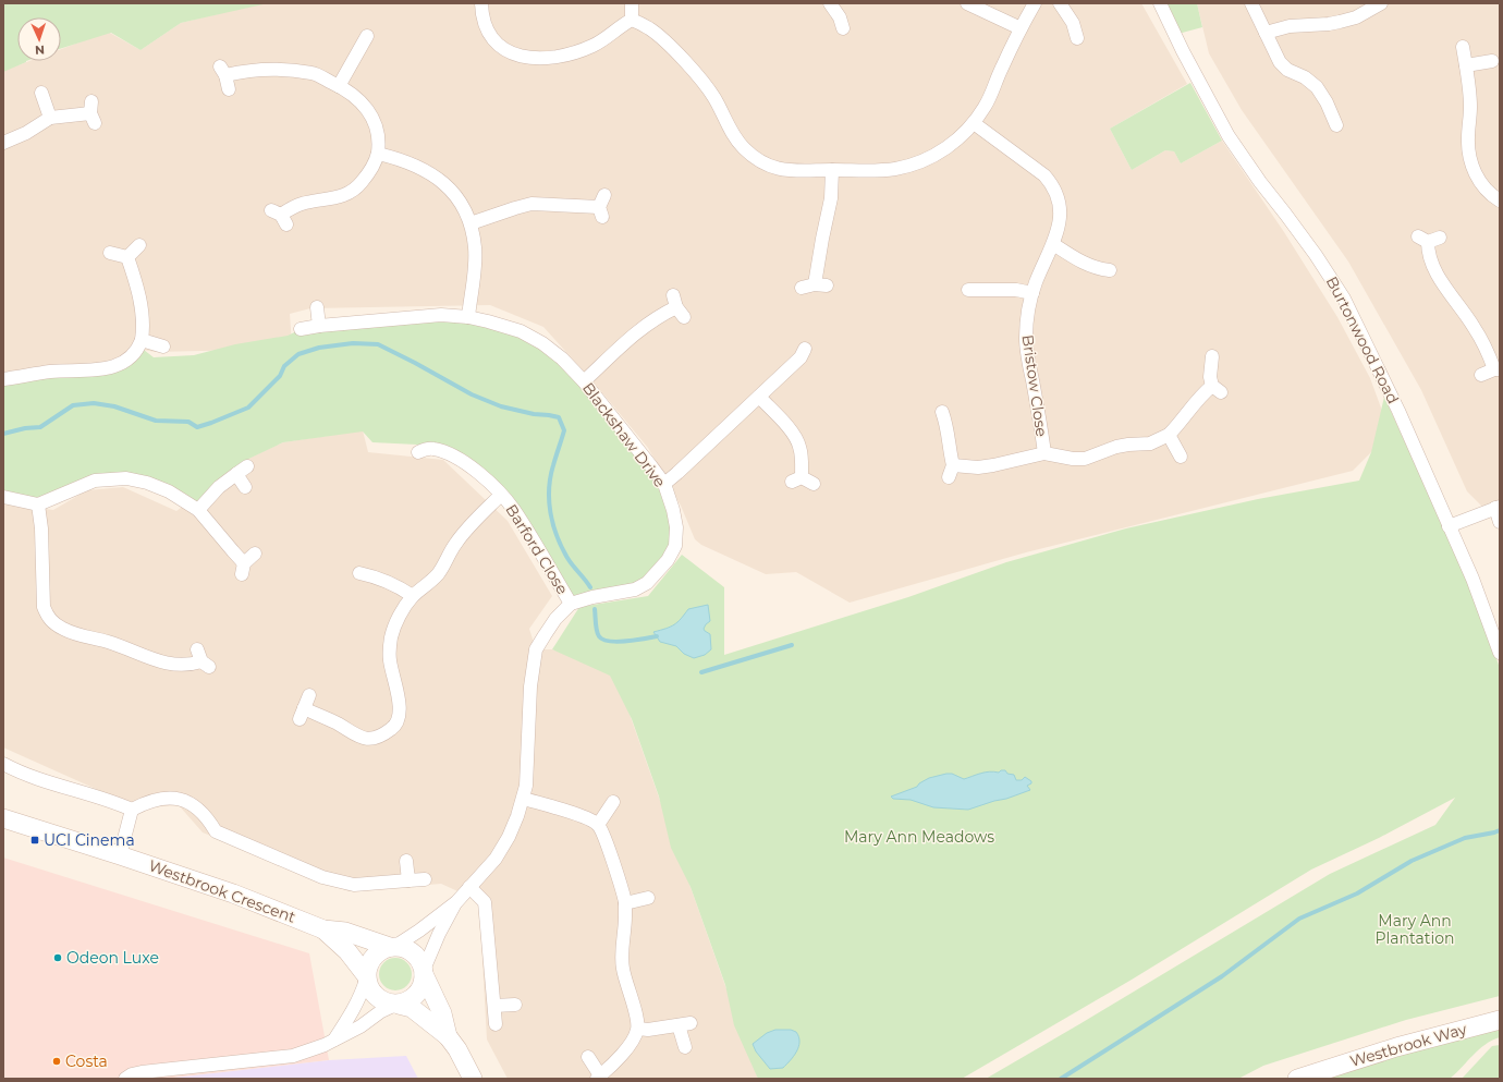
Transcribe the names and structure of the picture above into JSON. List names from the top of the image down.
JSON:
{
  "streets": {
    "street": [
      "Burtonwood Road",
      "Bristow Close",
      "Blackshaw Drive",
      "Barford Close",
      "Westbrook Crescent",
      "Westbrook Way"
    ]
  },
  "crossings": [
    ["Blackshaw Drive", "Barford Close"],
    ["Blackshaw Drive", "Westbrook Crescent"]
  ],
  "parks": ["Mary Ann Meadows", "Mary Ann Plantation"],
  "places": {
    "transit": ["UCI Cinema"],
    "other": ["Odeon Luxe", "Costa"]
  },
  "north": "bottom"
}
